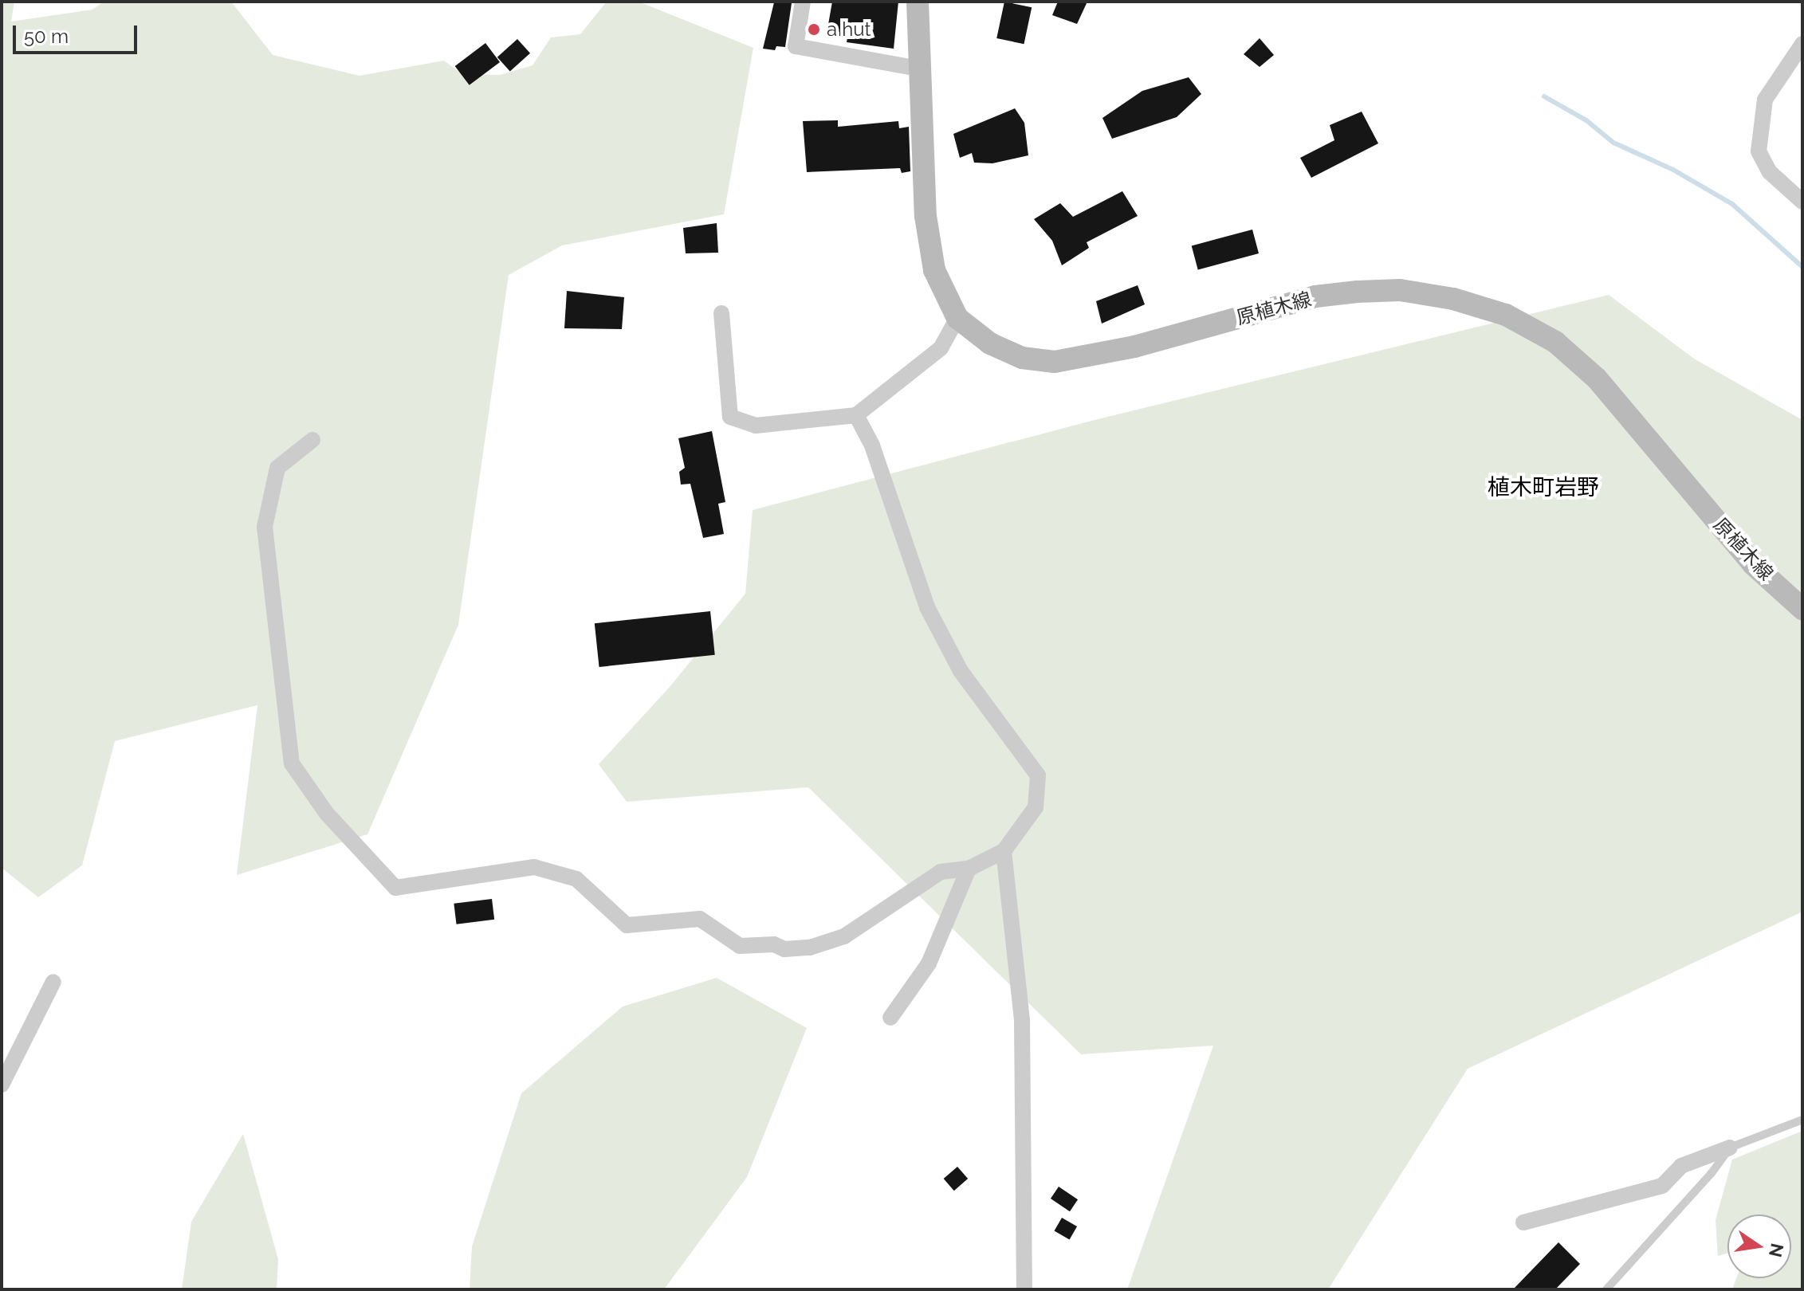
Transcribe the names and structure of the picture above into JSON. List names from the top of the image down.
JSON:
{
  "streets": {
    "main road": ["原植木線"]
  },
  "districts": ["植木町岩野"],
  "places": ["a hut"],
  "scale_bar": "50 m",
  "north": "right"
}
